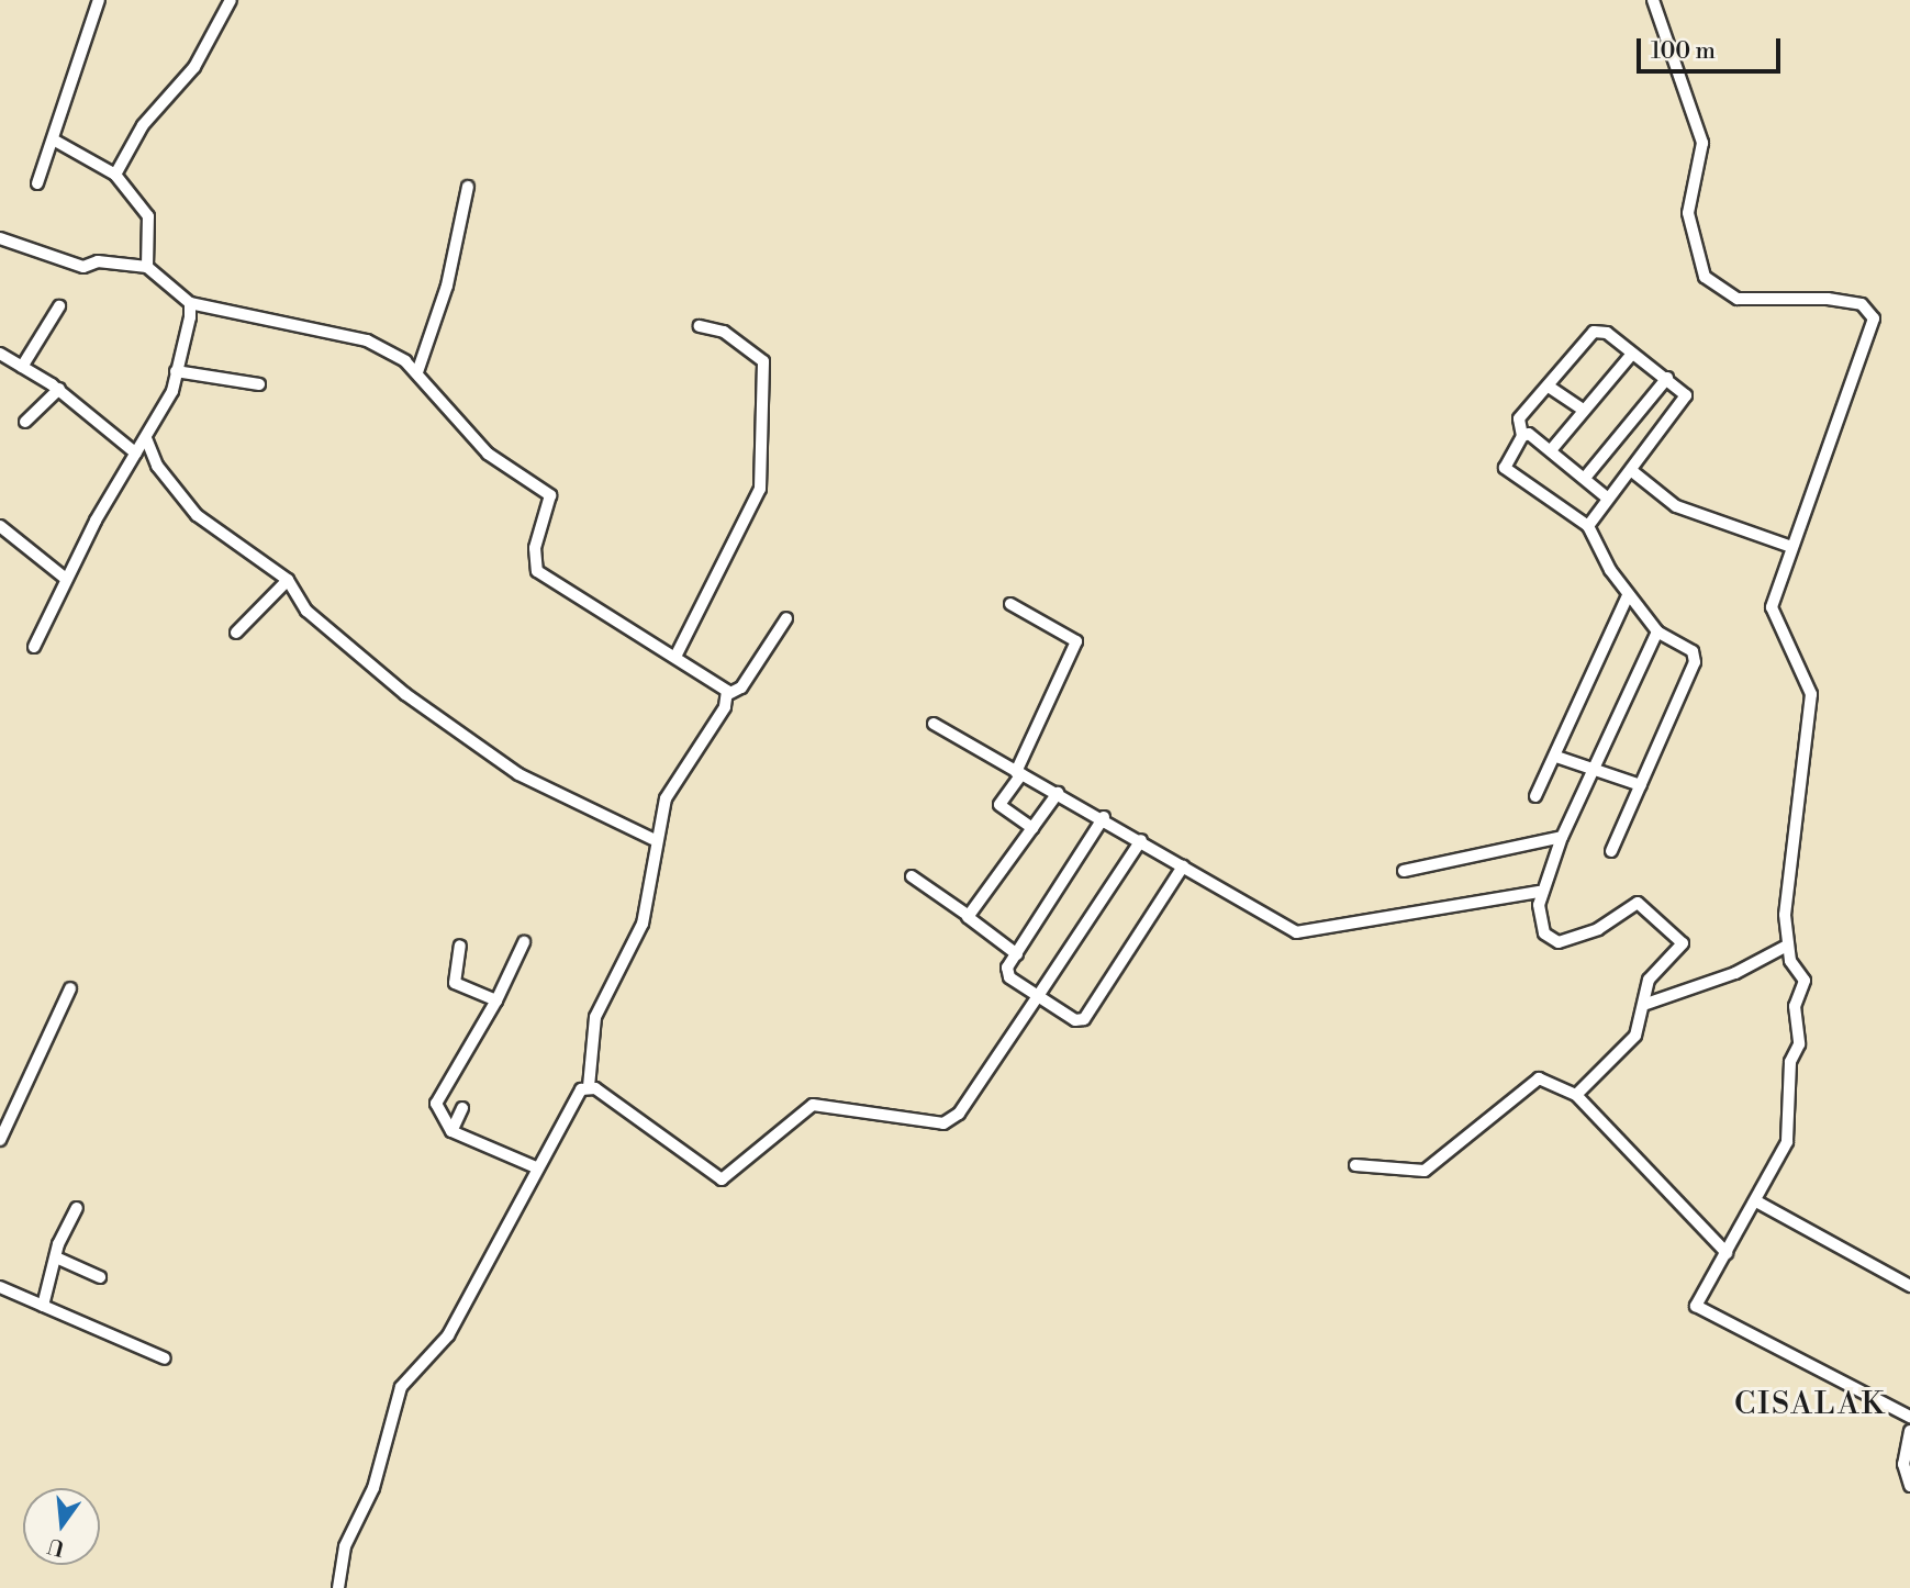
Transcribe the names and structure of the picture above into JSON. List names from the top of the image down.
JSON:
{
  "districts": ["CISALAK"],
  "scale_bar": "100 m",
  "north": "bottom"
}
